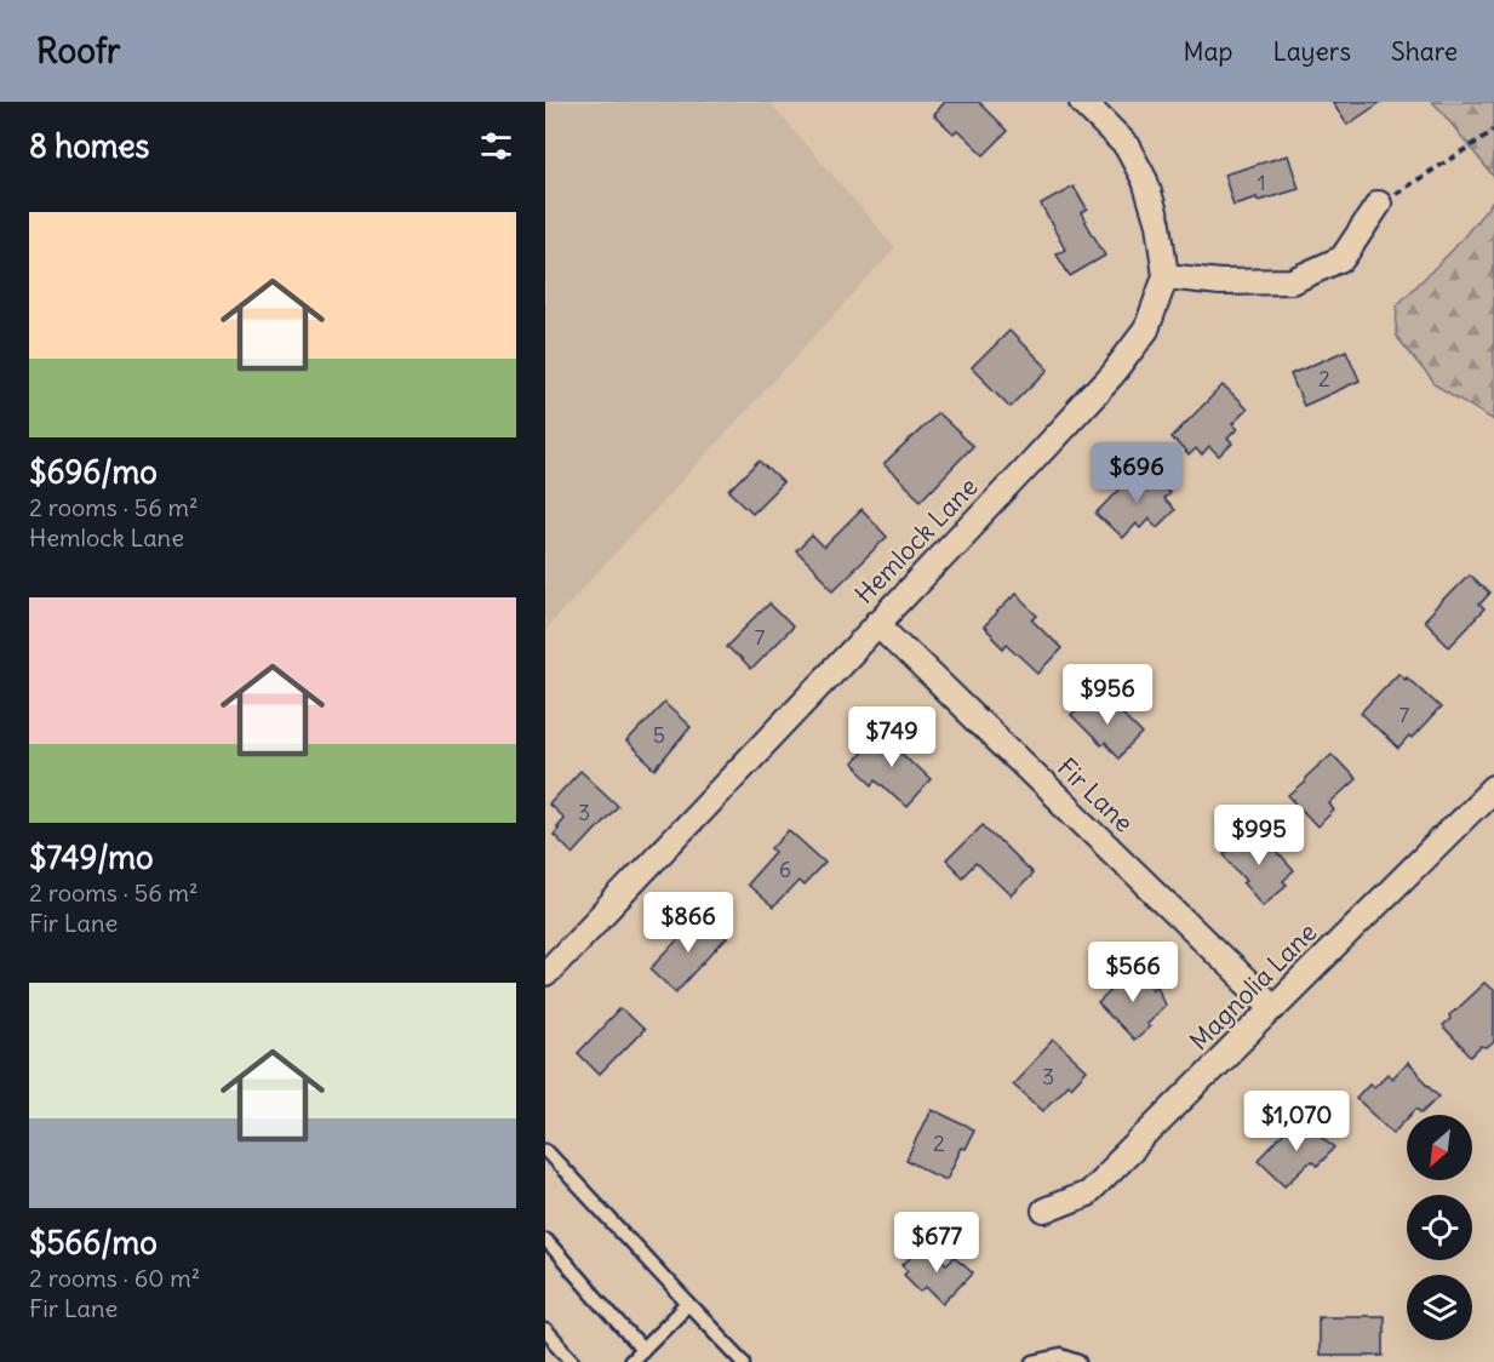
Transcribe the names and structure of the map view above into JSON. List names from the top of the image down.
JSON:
{
  "streets": {
    "street": ["Hemlock Lane", "Fir Lane", "Magnolia Lane"]
  },
  "crossings": [
    ["Hemlock Lane", "Fir Lane"],
    ["Fir Lane", "Magnolia Lane"]
  ],
  "house_numbers": [
    "1",
    "2",
    "7",
    "7",
    "5",
    "3",
    "6",
    "3",
    "2"
  ],
  "north": "bottom left",
  "page": {
    "header": "Roofr",
    "nav": ["Map", "Layers", "Share"],
    "heading": "8 homes",
    "list": [
      {
        "name": "$696/mo",
        "note": "2 rooms · 56 m² · Hemlock Lane"
      },
      {
        "name": "$749/mo",
        "note": "2 rooms · 56 m² · Fir Lane"
      },
      {
        "name": "$566/mo",
        "note": "2 rooms · 60 m² · Fir Lane"
      }
    ],
    "price": [
      "$696",
      "$956",
      "$749",
      "$995",
      "$866",
      "$566",
      "$1,070",
      "$677"
    ]
  }
}
